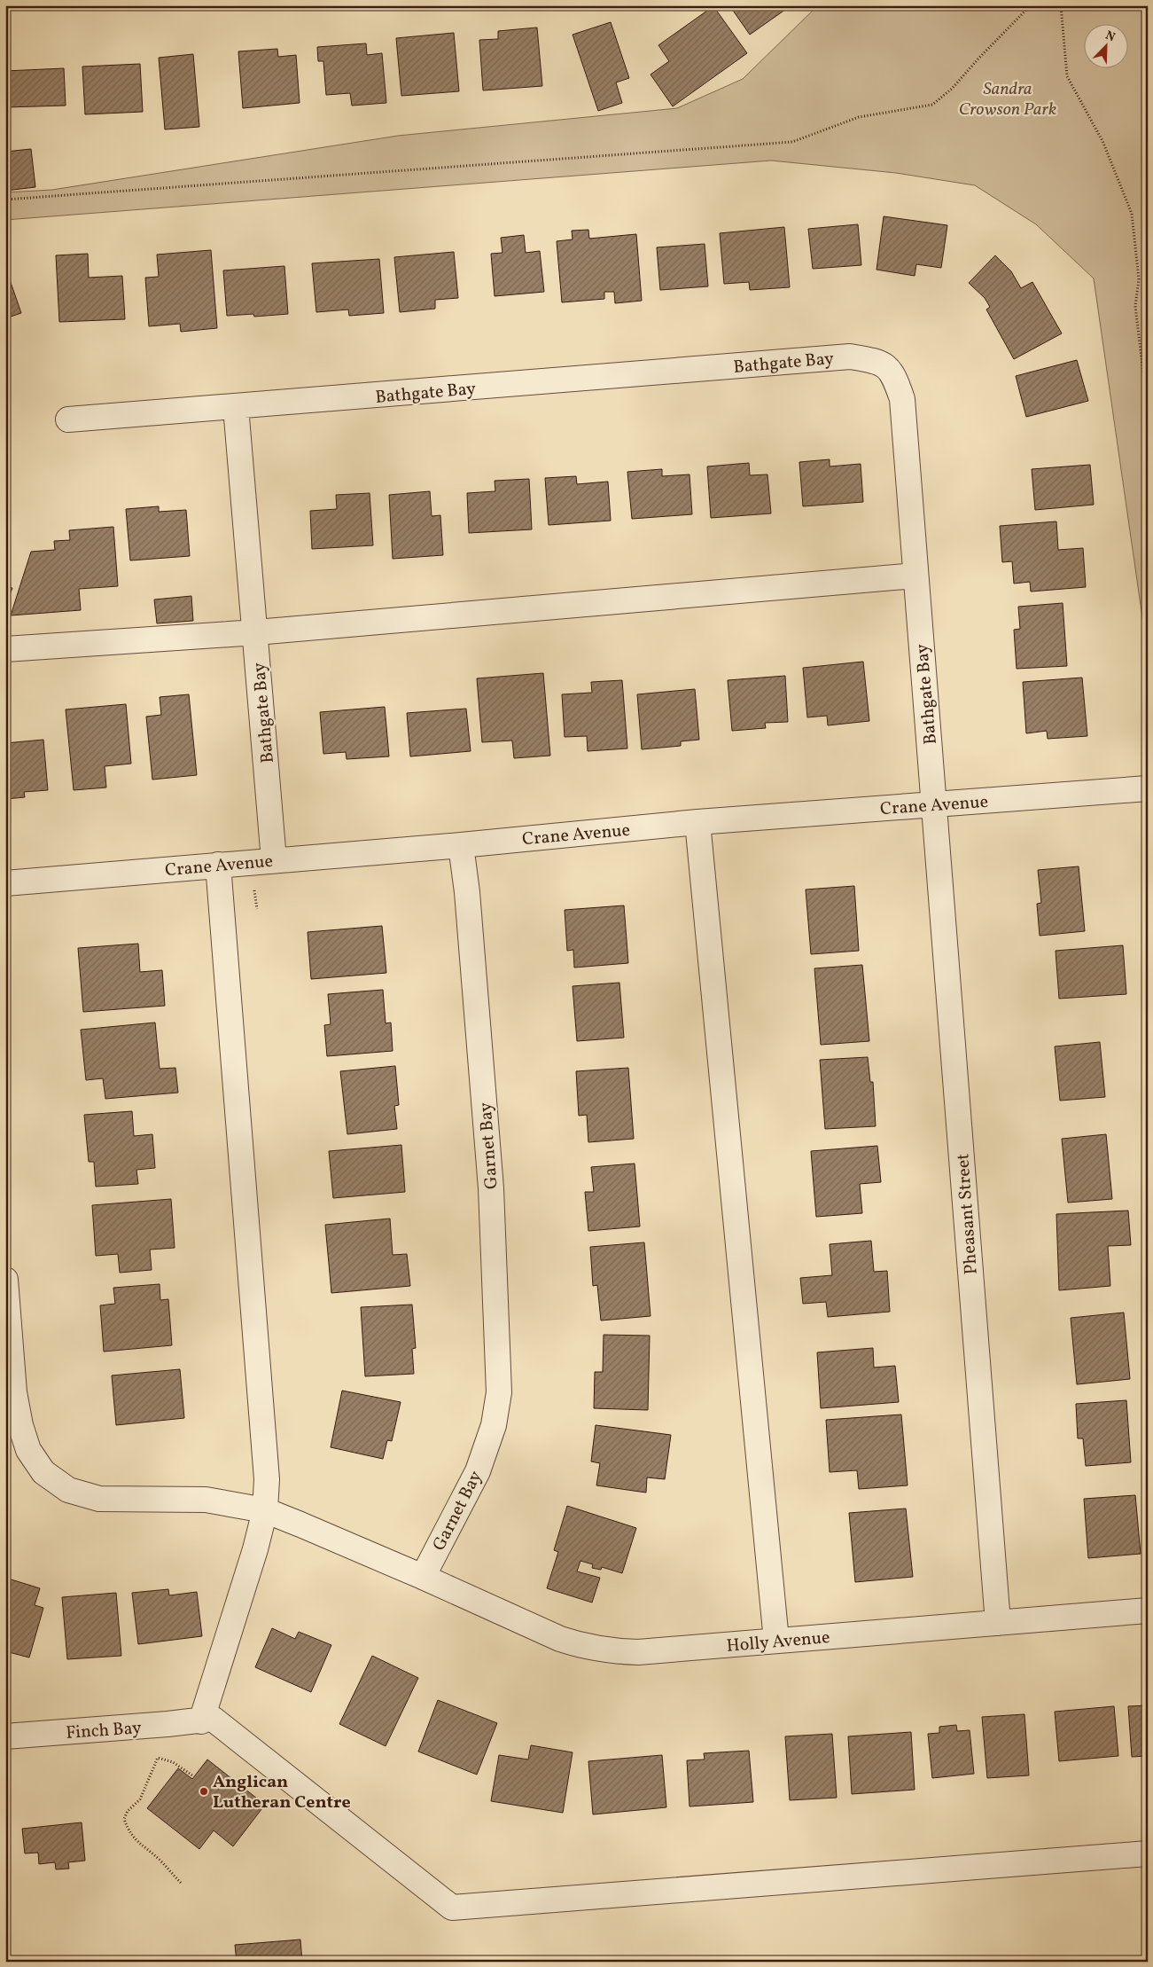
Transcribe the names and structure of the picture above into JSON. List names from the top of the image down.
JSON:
{
  "streets": {
    "street": [
      "Bathgate Bay",
      "Crane Avenue",
      "Garnet Bay",
      "Pheasant Street",
      "Holly Avenue",
      "Finch Bay"
    ]
  },
  "crossings": [
    ["Bathgate Bay", "Crane Avenue"],
    ["Bathgate Bay", "Pheasant Street"],
    ["Crane Avenue", "Garnet Bay"],
    ["Crane Avenue", "Pheasant Street"],
    ["Garnet Bay", "Holly Avenue"],
    ["Pheasant Street", "Holly Avenue"]
  ],
  "parks": ["Sandra Crowson Park"],
  "places": ["Anglican Lutheran Centre"],
  "north": "top right"
}
